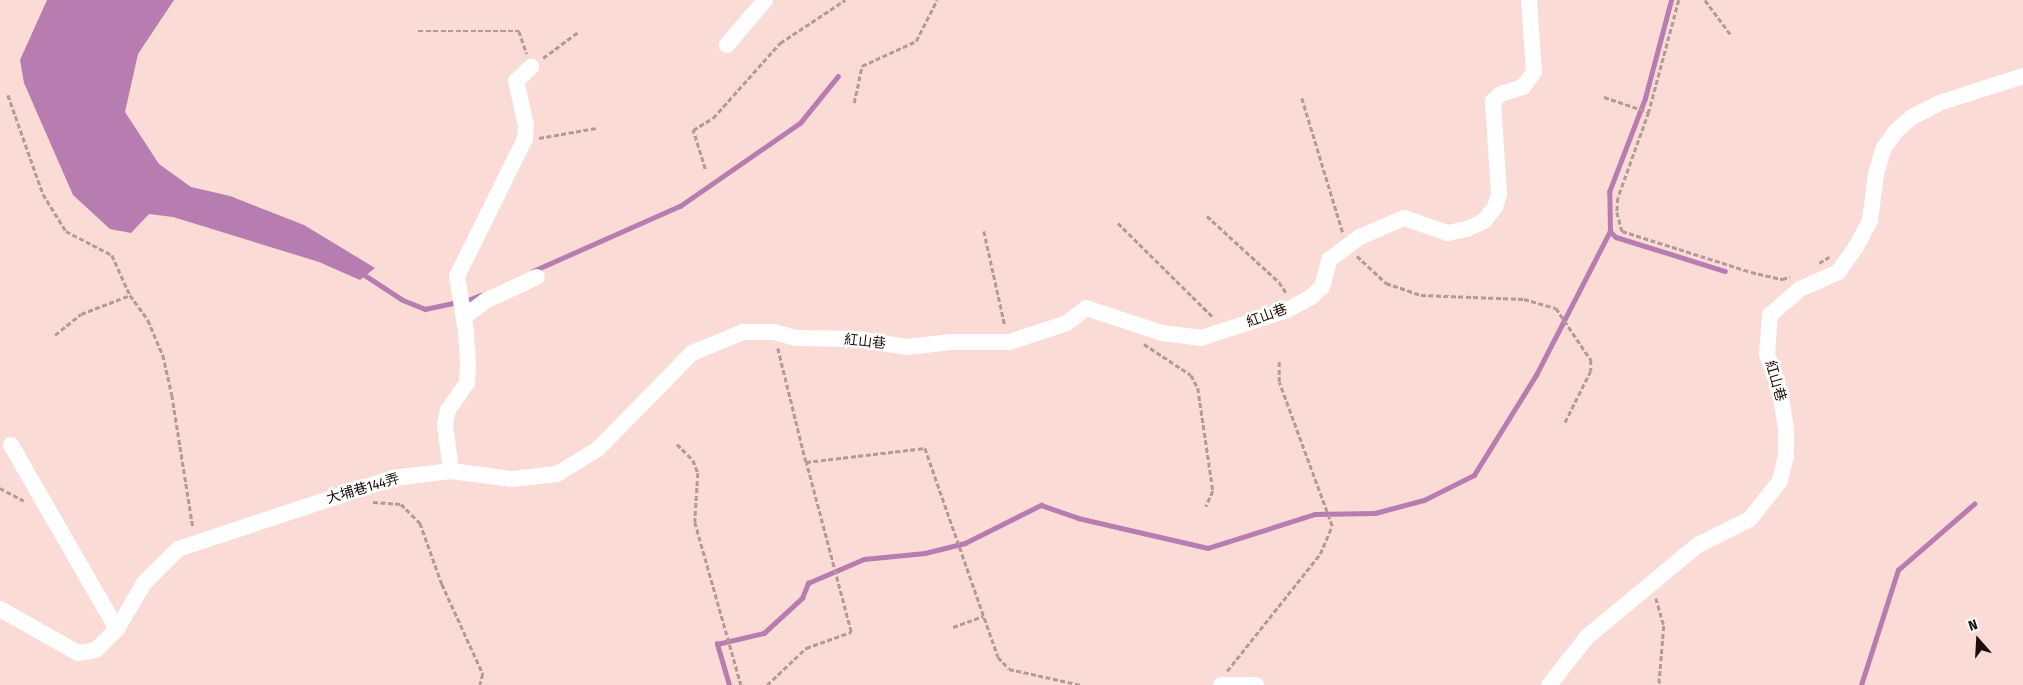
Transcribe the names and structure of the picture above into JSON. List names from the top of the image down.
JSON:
{
  "streets": {
    "street": ["紅山巷", "大埔巷144弄"]
  },
  "crossings": [
    ["紅山巷", "大埔巷144弄"]
  ],
  "north": "top"
}
